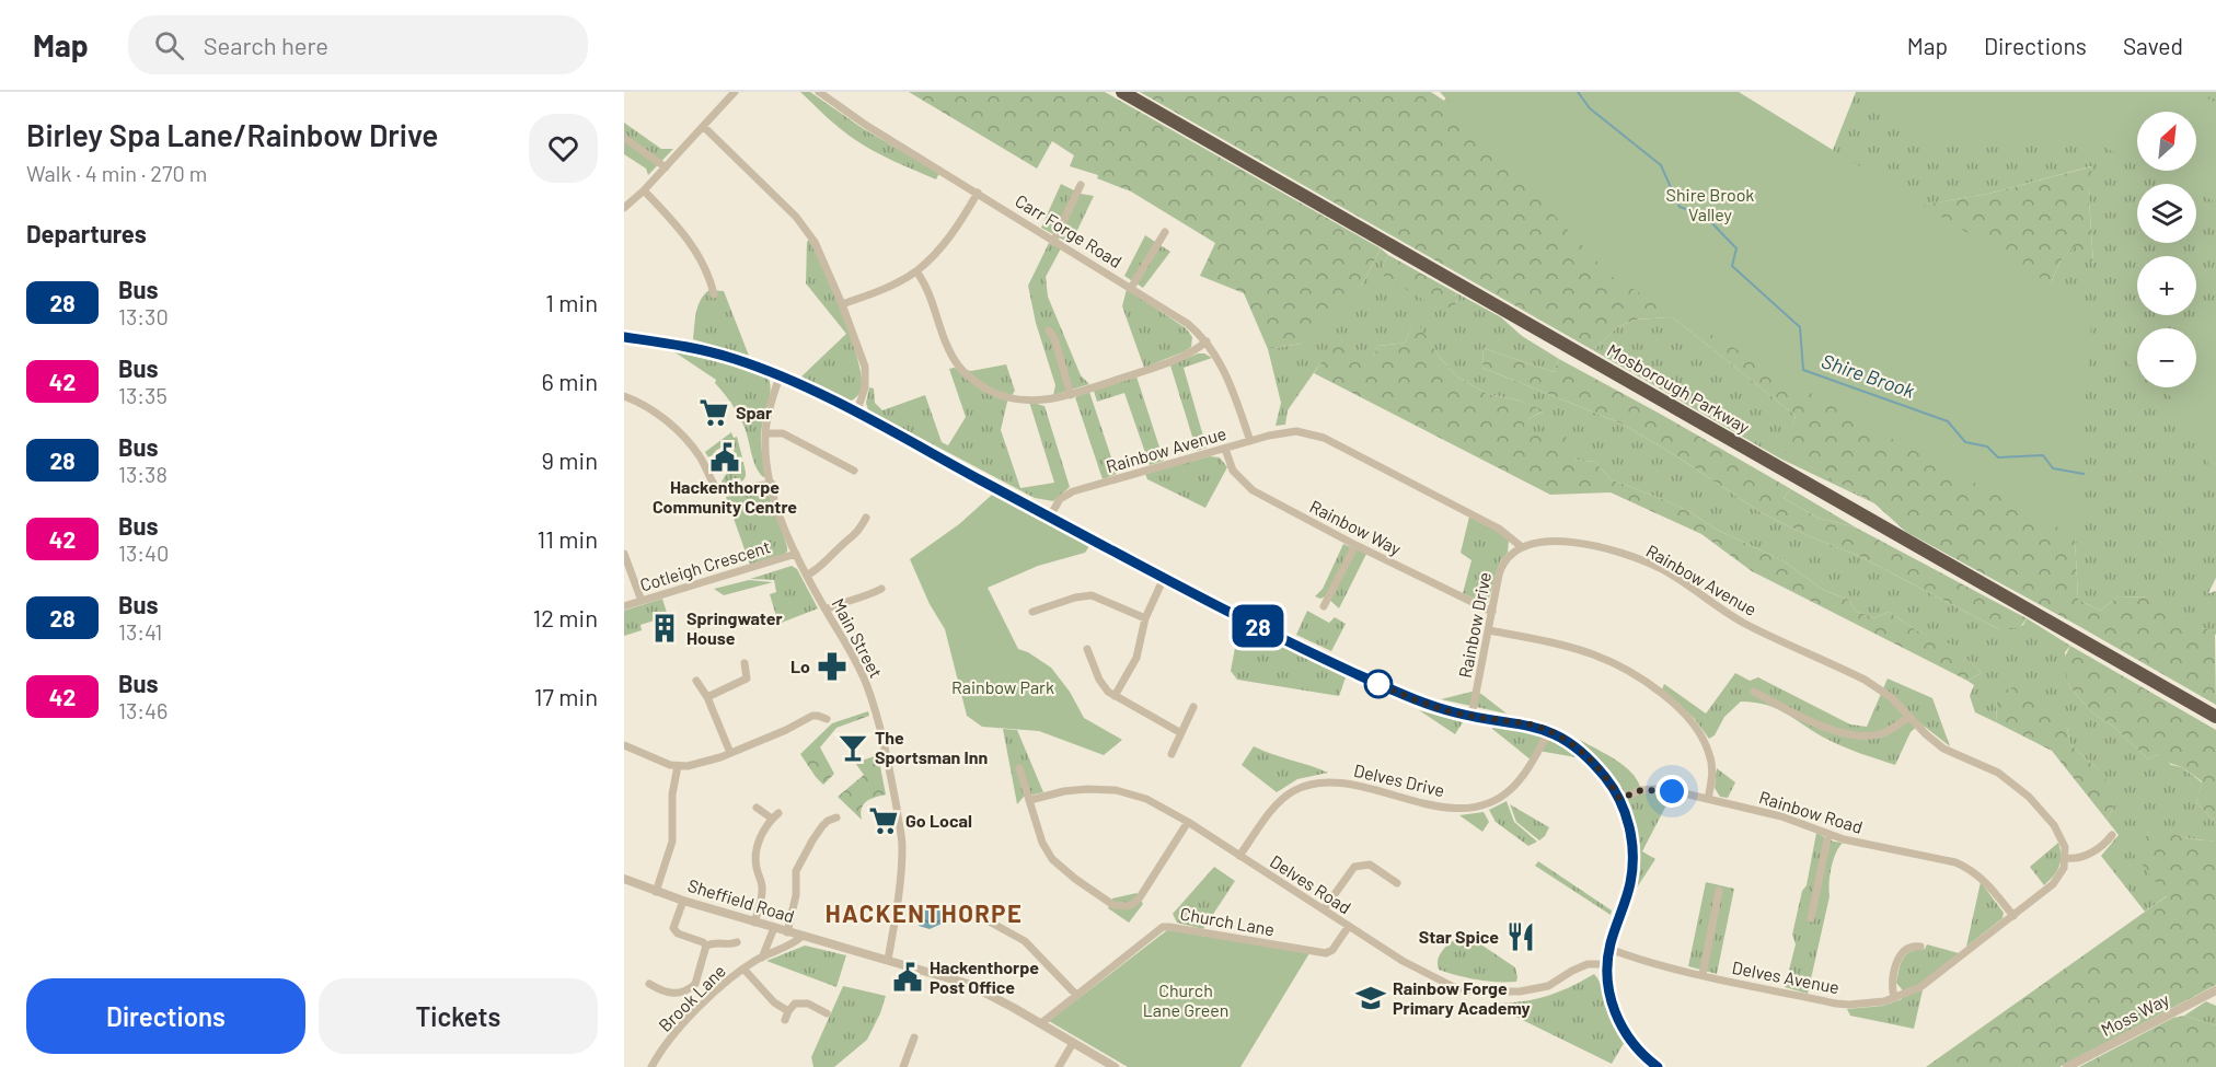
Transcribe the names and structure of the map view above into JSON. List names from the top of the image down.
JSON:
{
  "streets": {
    "highway": ["Mosborough Parkway"],
    "street": [
      "Carr Forge Road",
      "Rainbow Avenue",
      "Rainbow Way",
      "Cotleigh Crescent",
      "Rainbow Drive",
      "Main Street",
      "Delves Drive",
      "Rainbow Road",
      "Delves Road",
      "Sheffield Road",
      "Church Lane",
      "Delves Avenue",
      "Brook Lane",
      "Moss Way"
    ]
  },
  "crossings": [
    ["Carr Forge Road", "Rainbow Avenue"],
    ["Rainbow Avenue", "Rainbow Way"],
    ["Rainbow Avenue", "Rainbow Drive"],
    ["Rainbow Way", "Rainbow Drive"],
    ["Cotleigh Crescent", "Main Street"],
    ["Main Street", "Sheffield Road"],
    ["Delves Drive", "Delves Road"],
    ["Rainbow Road", "Delves Avenue"],
    ["Delves Road", "Church Lane"],
    ["Sheffield Road", "Church Lane"],
    ["Sheffield Road", "Brook Lane"]
  ],
  "districts": ["HACKENTHORPE"],
  "water": ["Shire Brook"],
  "parks": ["Shire Brook Valley", "Rainbow Park", "Church Lane Green"],
  "places": {
    "supermarket": ["Spar", "Go Local"],
    "public building": ["Hackenthorpe Community Centre", "Hackenthorpe Post Office"],
    "building": ["Springwater House"],
    "pharmacy": ["Lo"],
    "bar": ["The Sportsman Inn"],
    "restaurant": ["Star Spice"],
    "school or university": ["Rainbow Forge Primary Academy"]
  },
  "lines": ["bus line 28"],
  "north": "top right",
  "page": {
    "header": "Map",
    "search": "Search here",
    "nav": ["Map", "Directions", "Saved"],
    "heading": [
      ["Birley Spa Lane/Rainbow Drive", "Walk · 4 min · 270 m"],
      "Departures"
    ],
    "on_map": "28",
    "map_buttons": ["+", "−"],
    "list": [
      {
        "mark": "28",
        "name": "Bus",
        "note": "13:30",
        "value": "1 min"
      },
      {
        "mark": "42",
        "name": "Bus",
        "note": "13:35",
        "value": "6 min"
      },
      {
        "mark": "28",
        "name": "Bus",
        "note": "13:38",
        "value": "9 min"
      },
      {
        "mark": "42",
        "name": "Bus",
        "note": "13:40",
        "value": "11 min"
      },
      {
        "mark": "28",
        "name": "Bus",
        "note": "13:41",
        "value": "12 min"
      },
      {
        "mark": "42",
        "name": "Bus",
        "note": "13:46",
        "value": "17 min"
      }
    ],
    "buttons": ["Directions", "Tickets"]
  }
}
